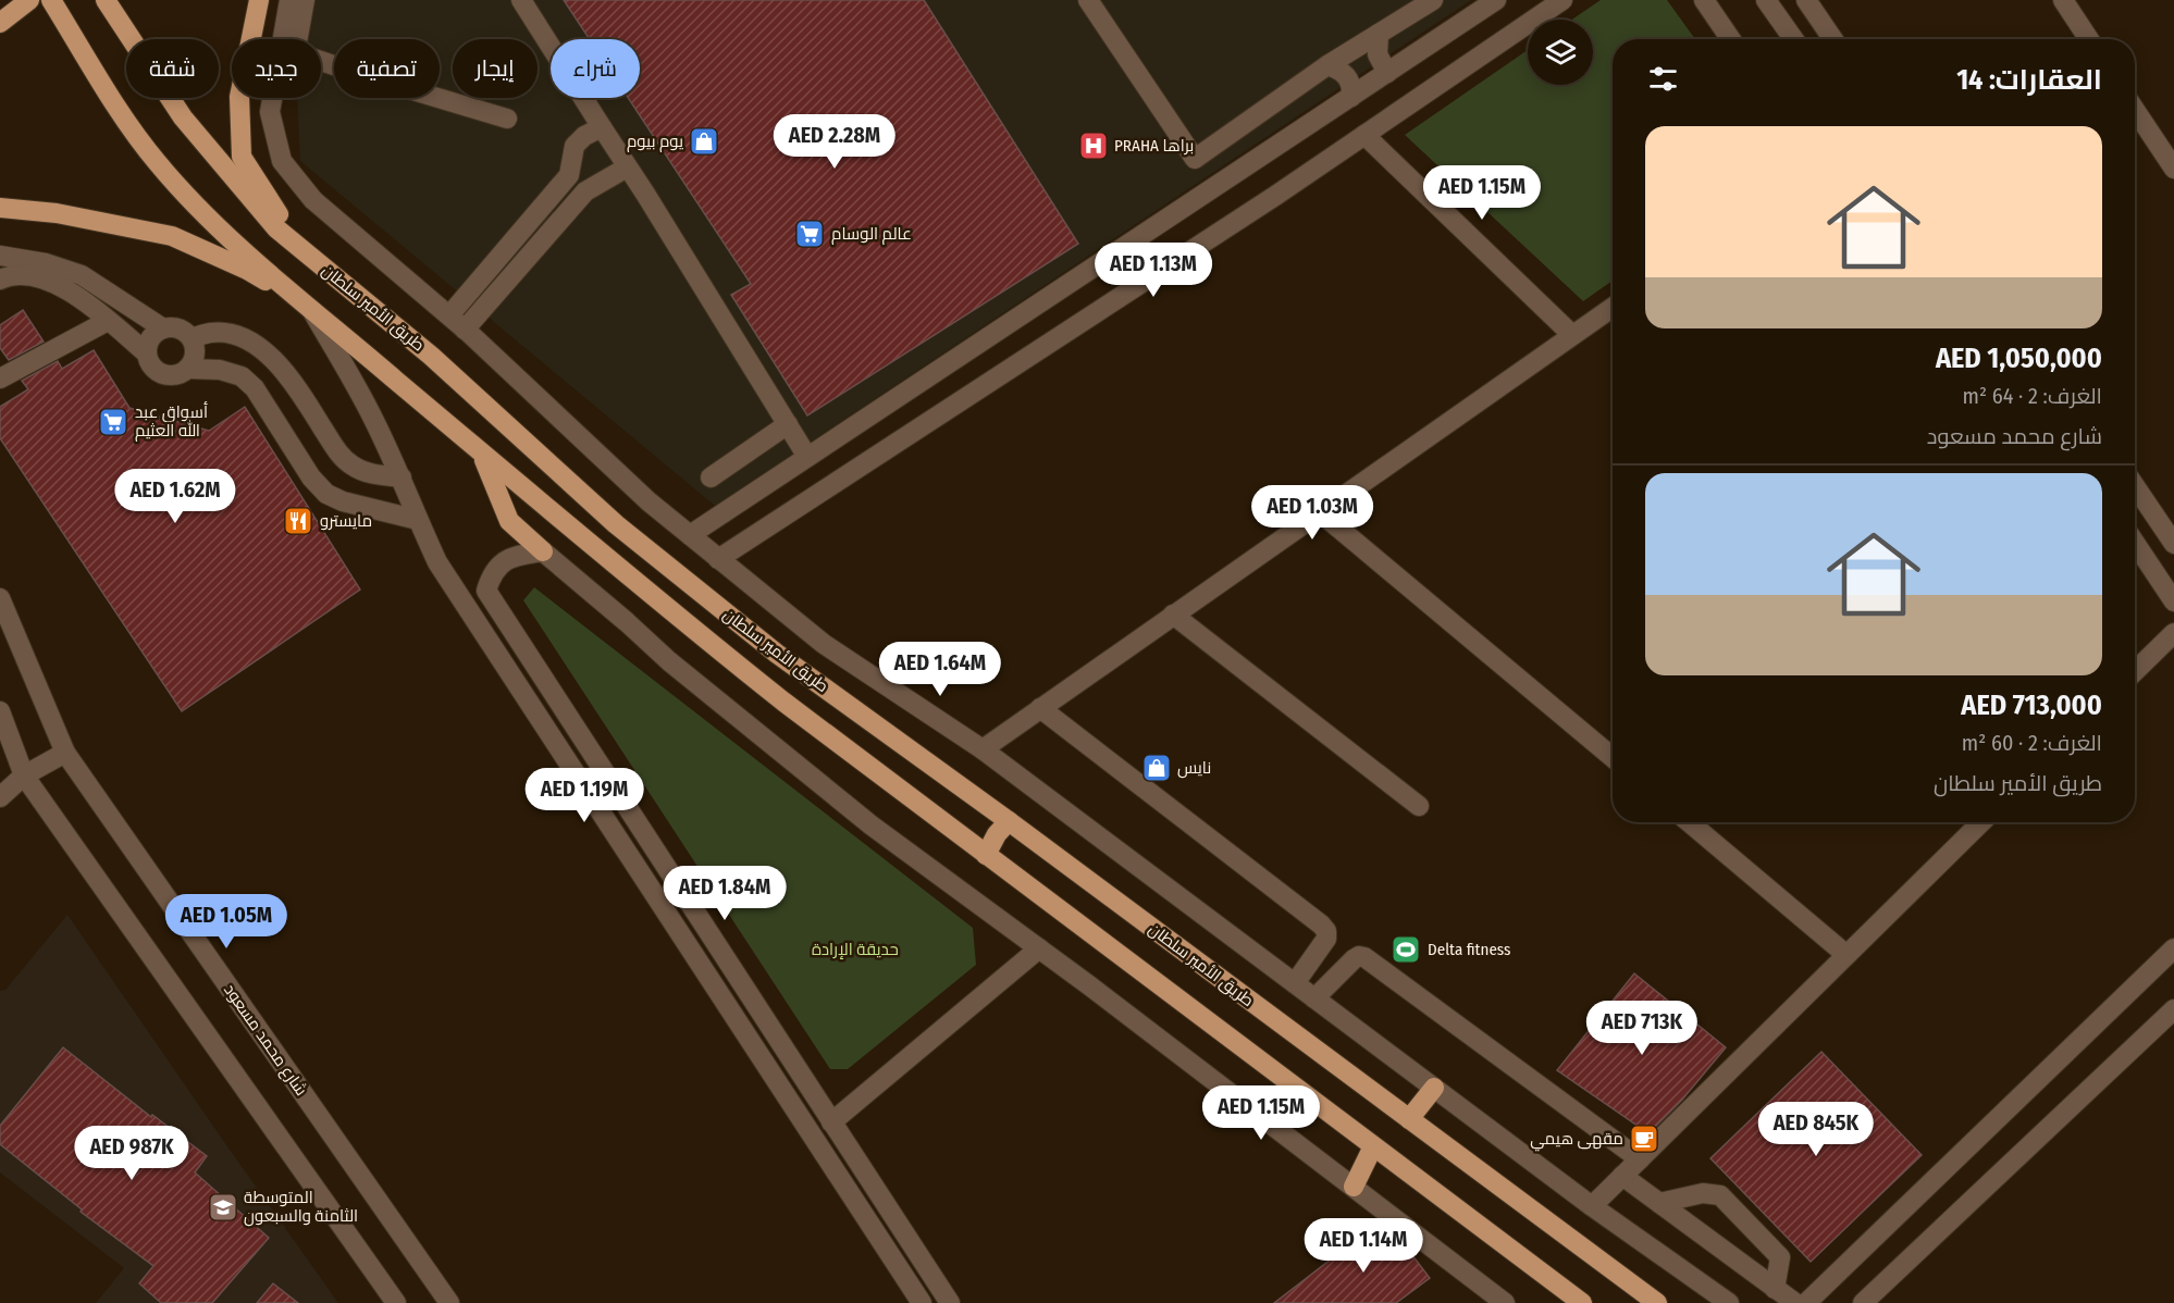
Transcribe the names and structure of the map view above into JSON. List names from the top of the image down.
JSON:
{
  "streets": {
    "main road": ["طريق الأمير سلطان"],
    "street": ["شارع محمد مسعود"]
  },
  "parks": ["حديقة الإرادة"],
  "places": {
    "shop": ["يوم بيوم", "نايس"],
    "hospital": ["PRAHA براها"],
    "supermarket": ["عالم الوسام", "أسواق عبد الله العثيم"],
    "restaurant": ["مايسترو"],
    "sports": ["Delta fitness"],
    "cafe": ["مقهى هيمي"],
    "school or university": ["المتوسطة الثامنة والسبعون"]
  },
  "page": {
    "chip": [
      "شراء",
      "إيجار",
      "تصفية",
      "جديد",
      "شقة"
    ],
    "heading": "العقارات: 14",
    "price": [
      "AED 2.28M",
      "AED 1.15M",
      "AED 1.13M",
      "AED 1.62M",
      "AED 1.03M",
      "AED 1.64M",
      "AED 1.19M",
      "AED 1.84M",
      "AED 1.05M",
      "AED 713K",
      "AED 1.15M",
      "AED 845K",
      "AED 987K",
      "AED 1.14M"
    ],
    "list": [
      {
        "name": "AED 1,050,000",
        "note": "الغرف: 2 · 64 m² · شارع محمد مسعود"
      },
      {
        "name": "AED 713,000",
        "note": "الغرف: 2 · 60 m² · طريق الأمير سلطان"
      }
    ]
  }
}
